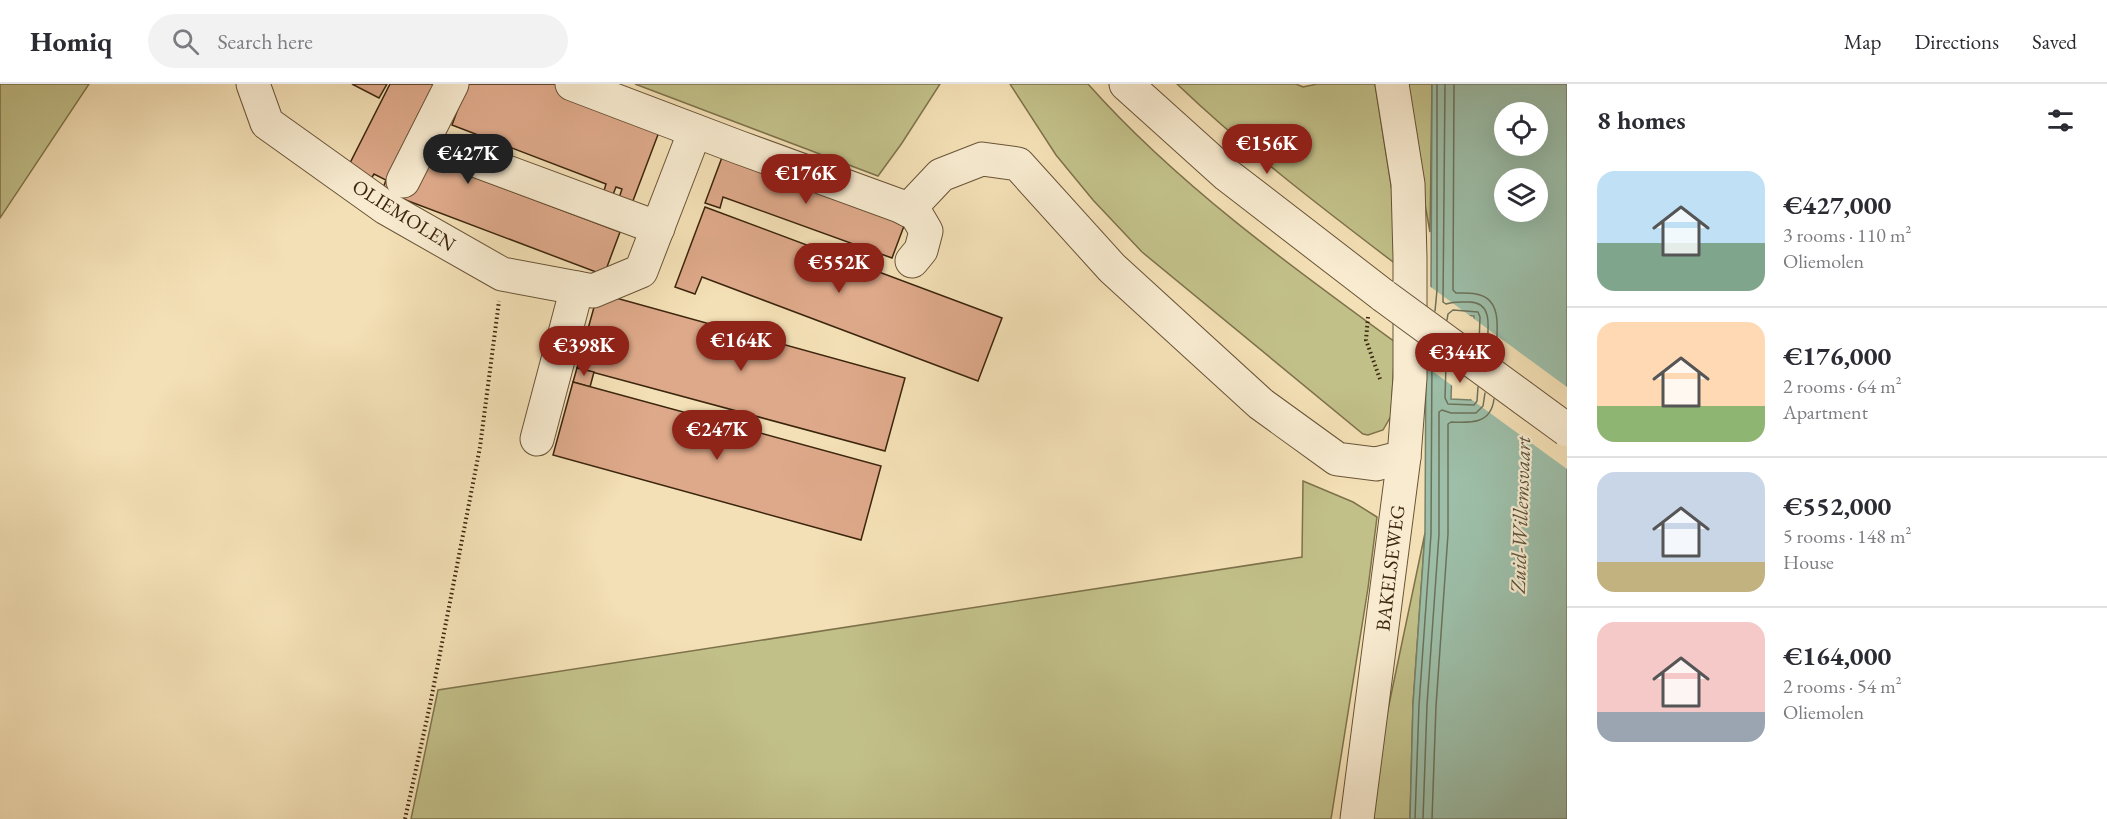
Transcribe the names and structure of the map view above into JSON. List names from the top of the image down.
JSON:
{
  "streets": {
    "street": ["OLIEMOLEN", "BAKELSEWEG"]
  },
  "water": ["Zuid-Willemsvaart"],
  "page": {
    "header": "Homiq",
    "search": "Search here",
    "nav": ["Map", "Directions", "Saved"],
    "heading": "8 homes",
    "price": [
      "€156K",
      "€427K",
      "€176K",
      "€552K",
      "€164K",
      "€398K",
      "€344K",
      "€247K"
    ],
    "list": [
      {
        "name": "€427,000",
        "note": "3 rooms · 110 m² · Oliemolen"
      },
      {
        "name": "€176,000",
        "note": "2 rooms · 64 m² · Apartment"
      },
      {
        "name": "€552,000",
        "note": "5 rooms · 148 m² · House"
      },
      {
        "name": "€164,000",
        "note": "2 rooms · 54 m² · Oliemolen"
      }
    ]
  }
}
